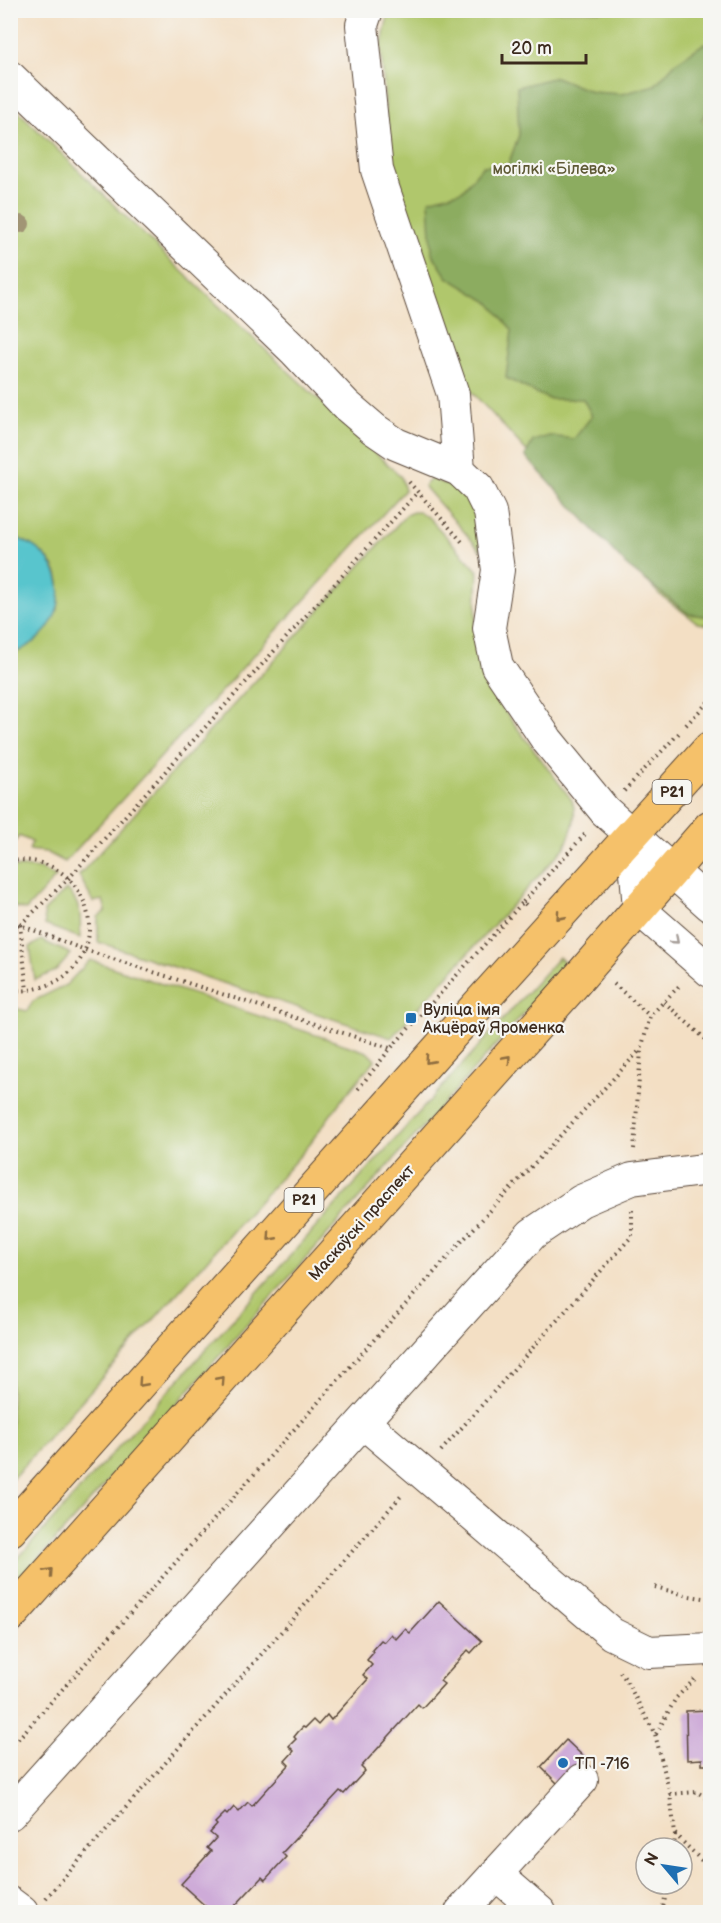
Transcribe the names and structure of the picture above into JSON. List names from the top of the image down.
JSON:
{
  "streets": {
    "main road": ["Р21", "Маскоўскі праспект"]
  },
  "parks": ["могілкі «Білева»"],
  "places": {
    "transit": ["Вуліца імя Акцёраў Яроменка"],
    "other": ["ТП -716"]
  },
  "scale_bar": "20 m",
  "north": "top left"
}
